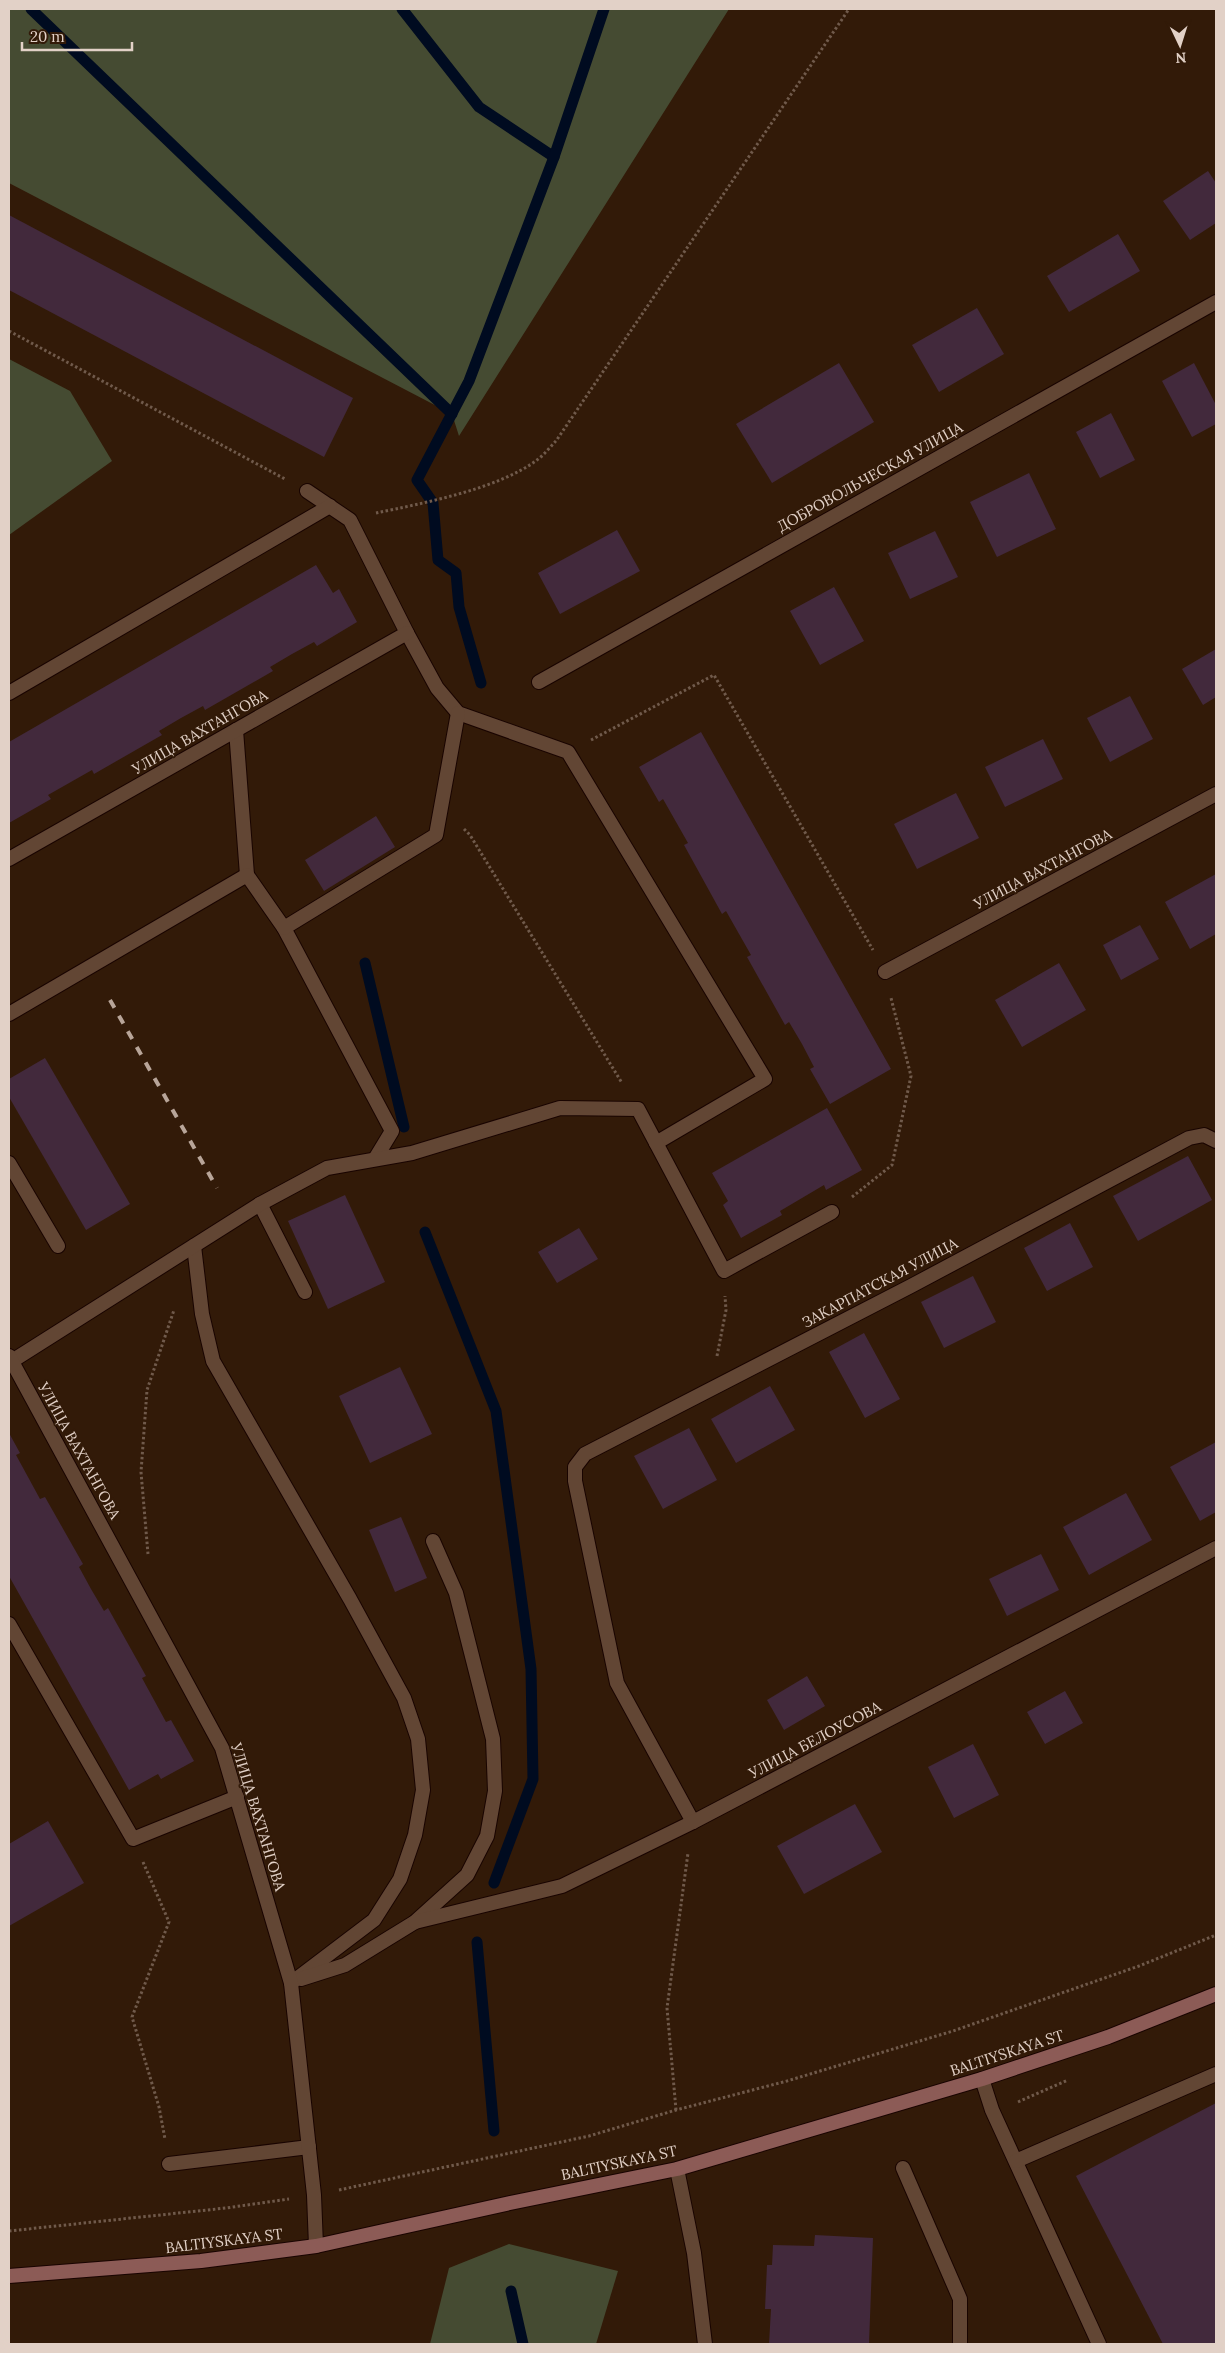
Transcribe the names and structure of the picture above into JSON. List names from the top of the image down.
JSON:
{
  "streets": {
    "main road": ["BALTIYSKAYA ST"],
    "street": [
      "ДОБРОВОЛЬЧЕСКАЯ УЛИЦА",
      "УЛИЦА ВАХТАНГОВА",
      "ЗАКАРПАТСКАЯ УЛИЦА",
      "УЛИЦА БЕЛОУСОВА"
    ]
  },
  "crossings": [
    ["УЛИЦА ВАХТАНГОВА", "BALTIYSKAYA ST"],
    ["ЗАКАРПАТСКАЯ УЛИЦА", "УЛИЦА БЕЛОУСОВА"]
  ],
  "scale_bar": "20 m",
  "north": "bottom"
}
